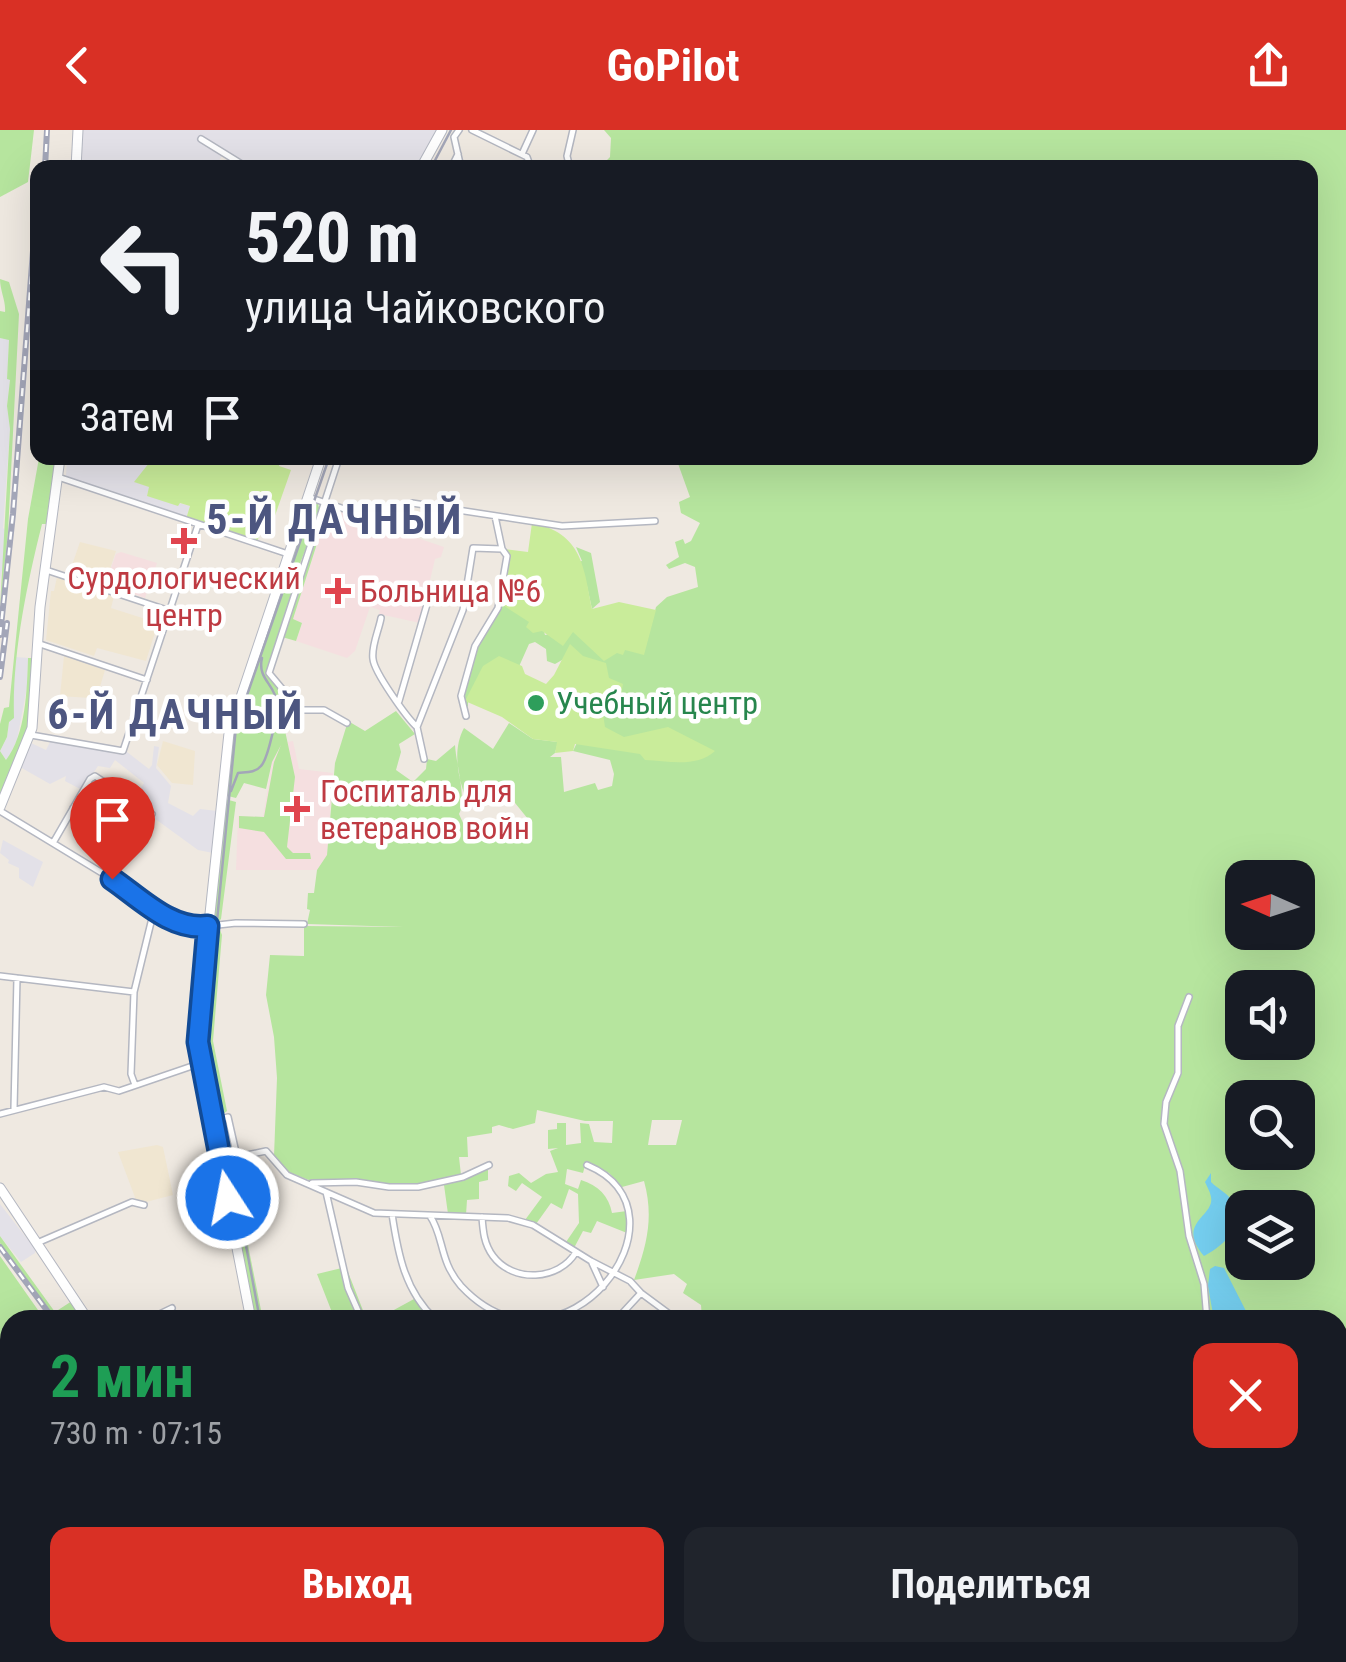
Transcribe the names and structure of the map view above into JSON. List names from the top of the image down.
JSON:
{
  "districts": ["5-Й ДАЧНЫЙ", "6-Й ДАЧНЫЙ"],
  "places": {
    "health": ["Сурдологический центр", "Больница №6", "Госпиталь для ветеранов войн"],
    "other": ["Учебный центр"]
  },
  "north": "left",
  "page": {
    "header": "GoPilot",
    "turn": ["520 m", "улица Чайковского"],
    "then": "Затем",
    "heading": ["2 мин", "730 m · 07:15"],
    "buttons": ["Выход", "Поделиться"]
  }
}
